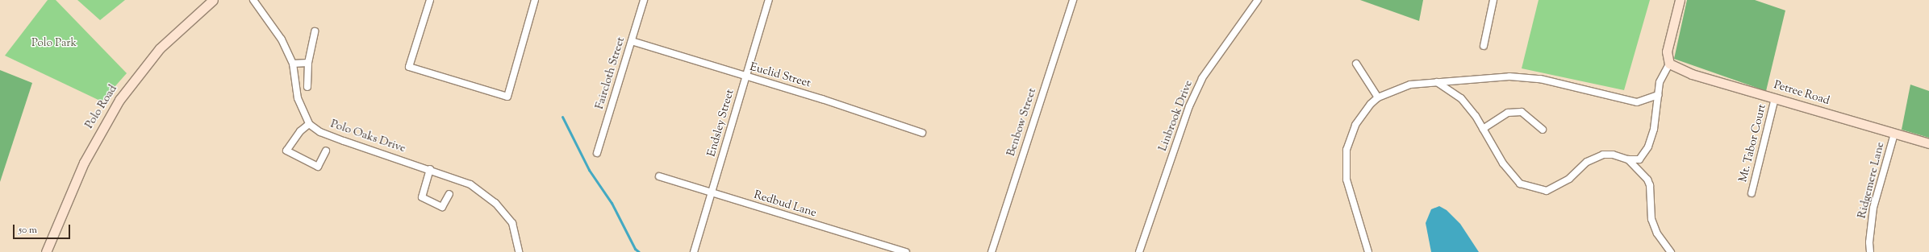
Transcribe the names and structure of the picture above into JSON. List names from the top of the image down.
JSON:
{
  "streets": {
    "street": [
      "Faircloth Street",
      "Euclid Street",
      "Petree Road",
      "Polo Road",
      "Linbrook Drive",
      "Benbow Street",
      "Endsley Street",
      "Polo Oaks Drive",
      "Mt. Tabor Court",
      "Ridgemere Lane",
      "Redbud Lane"
    ]
  },
  "crossings": [
    ["Faircloth Street", "Euclid Street"],
    ["Euclid Street", "Endsley Street"],
    ["Petree Road", "Mt. Tabor Court"],
    ["Petree Road", "Ridgemere Lane"],
    ["Endsley Street", "Redbud Lane"]
  ],
  "parks": ["Polo Park"],
  "scale_bar": "50 m"
}
